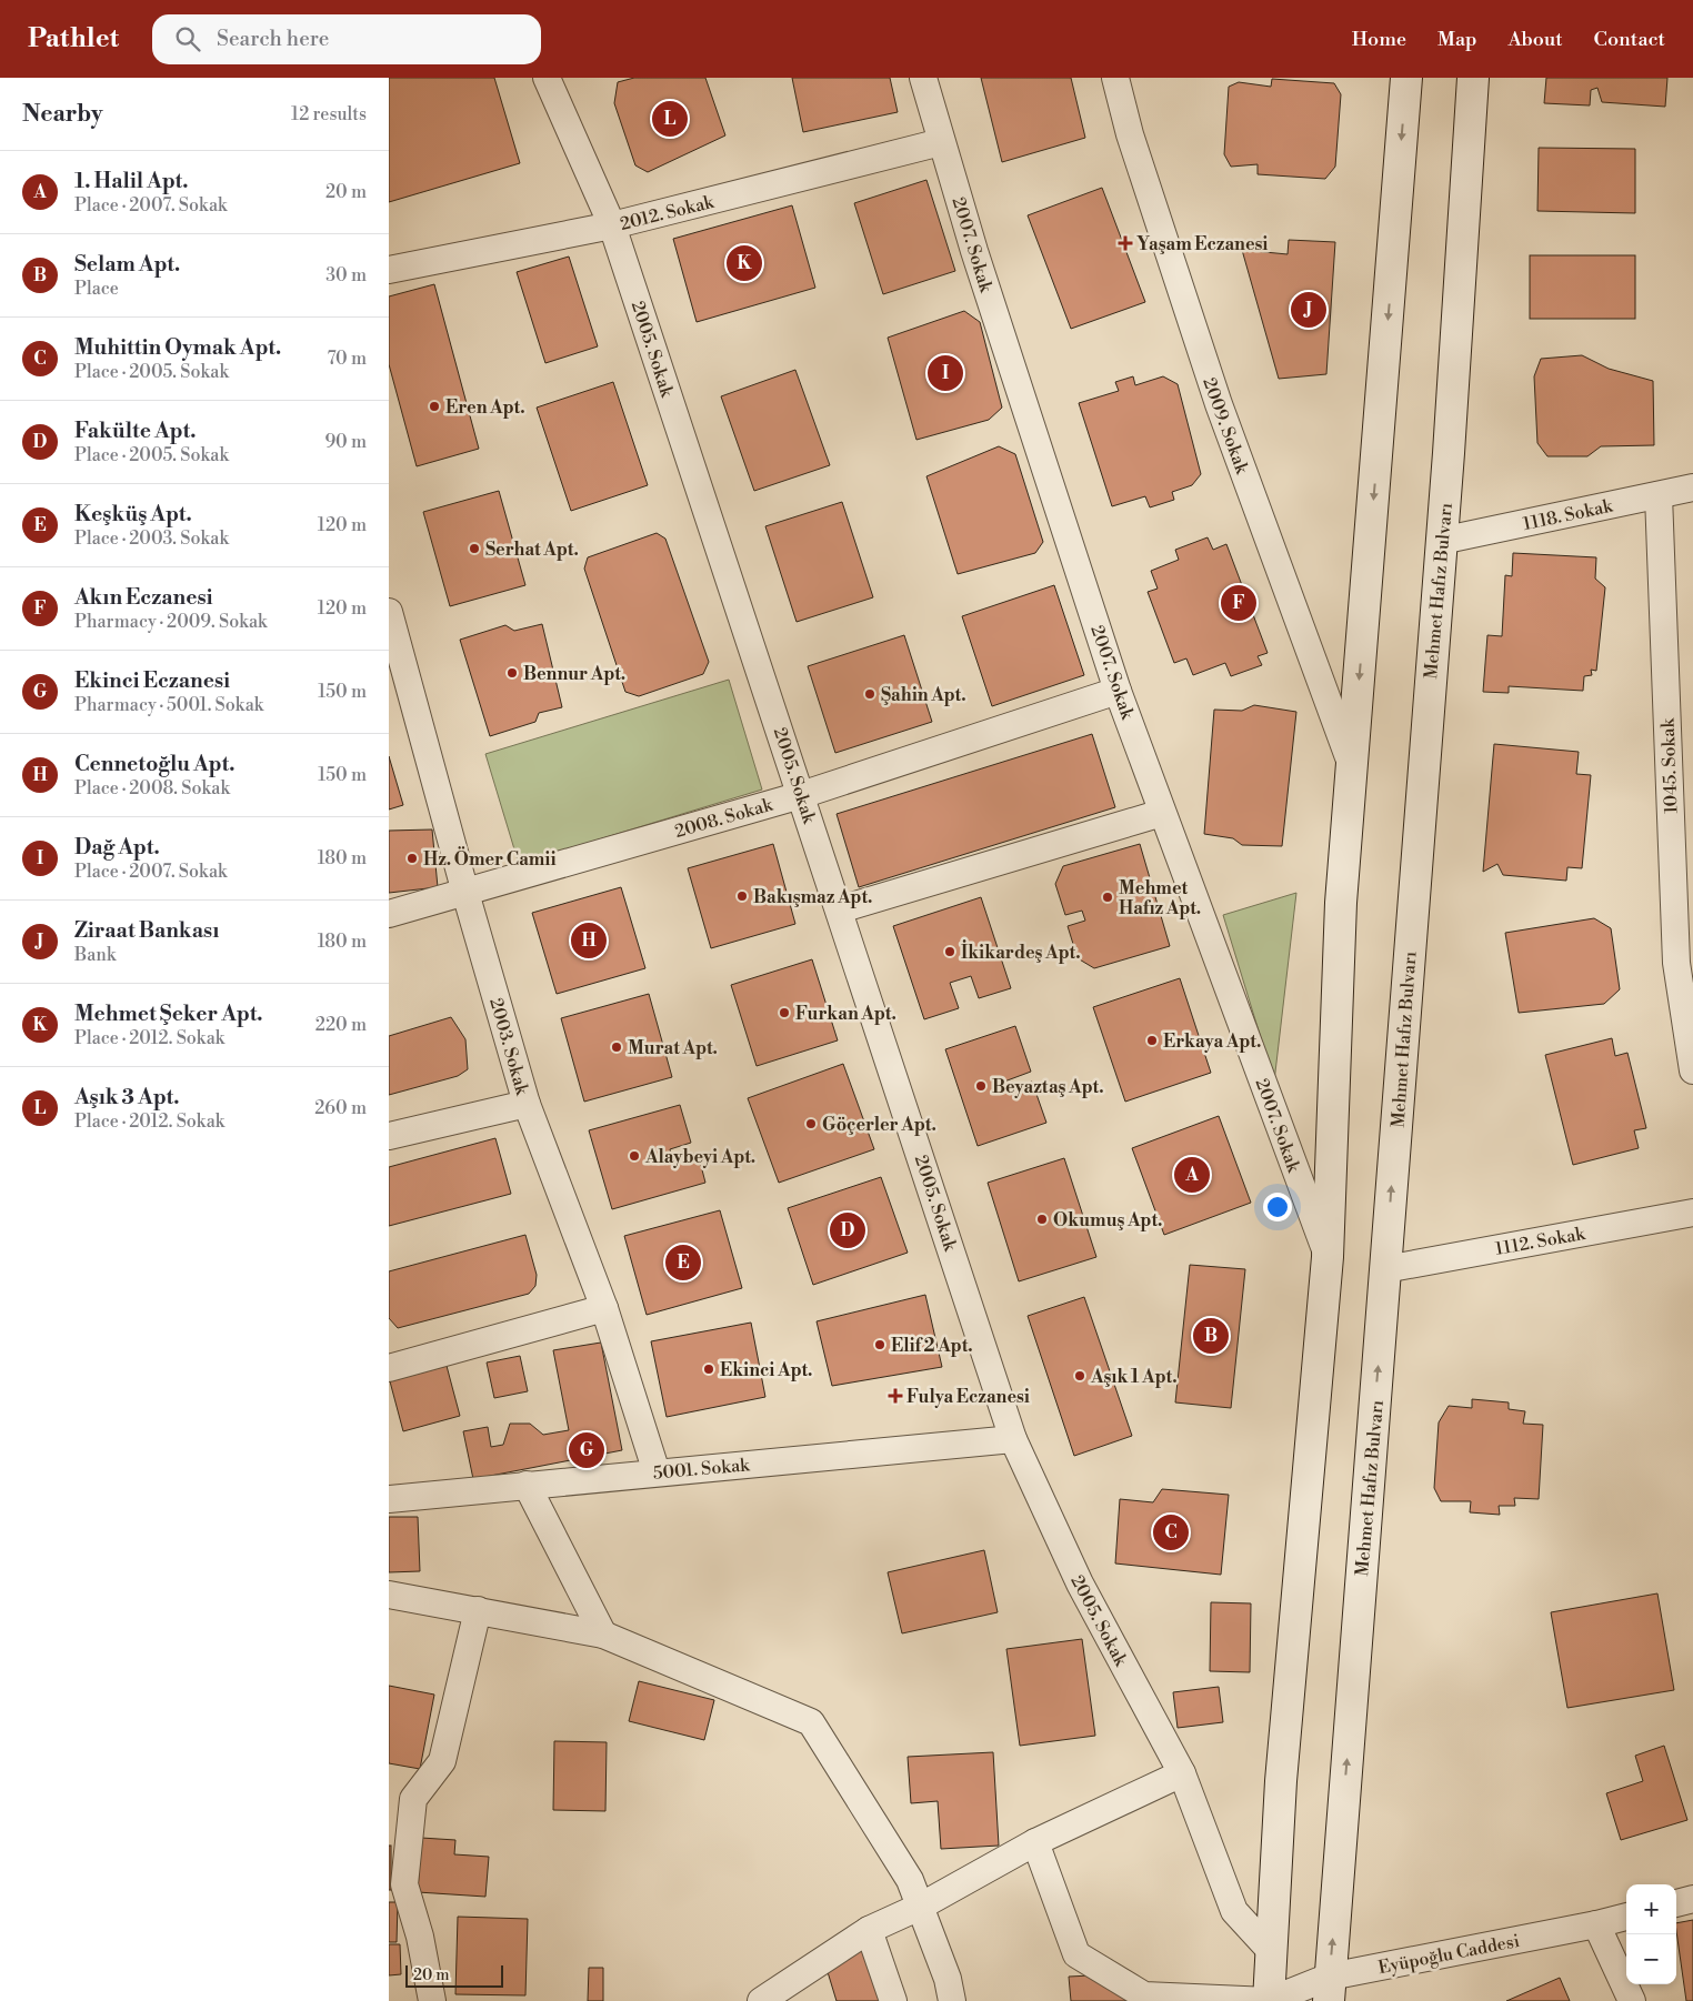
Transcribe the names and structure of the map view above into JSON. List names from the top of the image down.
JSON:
{
  "streets": {
    "main road": ["Mehmet Hafız Bulvarı"],
    "street": [
      "2012. Sokak",
      "2007. Sokak",
      "2005. Sokak",
      "2009. Sokak",
      "1118. Sokak",
      "1045. Sokak",
      "2008. Sokak",
      "2003. Sokak",
      "1112. Sokak",
      "5001. Sokak",
      "Eyüpoğlu Caddesi"
    ]
  },
  "crossings": [
    ["2012. Sokak", "2007. Sokak"],
    ["2012. Sokak", "2005. Sokak"],
    ["2007. Sokak", "2008. Sokak"],
    ["2005. Sokak", "2008. Sokak"],
    ["2005. Sokak", "5001. Sokak"],
    ["1118. Sokak", "Mehmet Hafız Bulvarı"],
    ["1118. Sokak", "1045. Sokak"],
    ["Mehmet Hafız Bulvarı", "1112. Sokak"],
    ["Mehmet Hafız Bulvarı", "Eyüpoğlu Caddesi"],
    ["2008. Sokak", "2003. Sokak"],
    ["2003. Sokak", "5001. Sokak"]
  ],
  "places": {
    "health": ["Yaşam Eczanesi", "Fulya Eczanesi"],
    "other": [
      "Eren Apt.",
      "Serhat Apt.",
      "Bennur Apt.",
      "Şahin Apt.",
      "Hz. Ömer Camii",
      "Bakışmaz Apt.",
      "Mehmet Hafız Apt.",
      "İkikardeş Apt.",
      "Furkan Apt.",
      "Erkaya Apt.",
      "Murat Apt.",
      "Beyaztaş Apt.",
      "Göçerler Apt.",
      "Alaybeyi Apt.",
      "Okumuş Apt.",
      "Elif 2 Apt.",
      "Ekinci Apt.",
      "Aşık 1 Apt."
    ]
  },
  "scale_bar": "20 m",
  "page": {
    "header": "Pathlet",
    "search": "Search here",
    "nav": [
      "Home",
      "Map",
      "About",
      "Contact"
    ],
    "heading": ["Nearby", "12 results"],
    "pins": [
      "L",
      "K",
      "J",
      "I",
      "F",
      "H",
      "A",
      "D",
      "E",
      "B",
      "G",
      "C"
    ],
    "list": [
      {
        "mark": "A",
        "name": "1. Halil Apt.",
        "note": "Place · 2007. Sokak",
        "value": "20 m"
      },
      {
        "mark": "B",
        "name": "Selam Apt.",
        "note": "Place",
        "value": "30 m"
      },
      {
        "mark": "C",
        "name": "Muhittin Oymak Apt.",
        "note": "Place · 2005. Sokak",
        "value": "70 m"
      },
      {
        "mark": "D",
        "name": "Fakülte Apt.",
        "note": "Place · 2005. Sokak",
        "value": "90 m"
      },
      {
        "mark": "E",
        "name": "Keşküş Apt.",
        "note": "Place · 2003. Sokak",
        "value": "120 m"
      },
      {
        "mark": "F",
        "name": "Akın Eczanesi",
        "note": "Pharmacy · 2009. Sokak",
        "value": "120 m"
      },
      {
        "mark": "G",
        "name": "Ekinci Eczanesi",
        "note": "Pharmacy · 5001. Sokak",
        "value": "150 m"
      },
      {
        "mark": "H",
        "name": "Cennetoğlu Apt.",
        "note": "Place · 2008. Sokak",
        "value": "150 m"
      },
      {
        "mark": "I",
        "name": "Dağ Apt.",
        "note": "Place · 2007. Sokak",
        "value": "180 m"
      },
      {
        "mark": "J",
        "name": "Ziraat Bankası",
        "note": "Bank",
        "value": "180 m"
      },
      {
        "mark": "K",
        "name": "Mehmet Şeker Apt.",
        "note": "Place · 2012. Sokak",
        "value": "220 m"
      },
      {
        "mark": "L",
        "name": "Aşık 3 Apt.",
        "note": "Place · 2012. Sokak",
        "value": "260 m"
      }
    ],
    "map_buttons": ["+", "−"],
    "scale": "20 m"
  }
}
